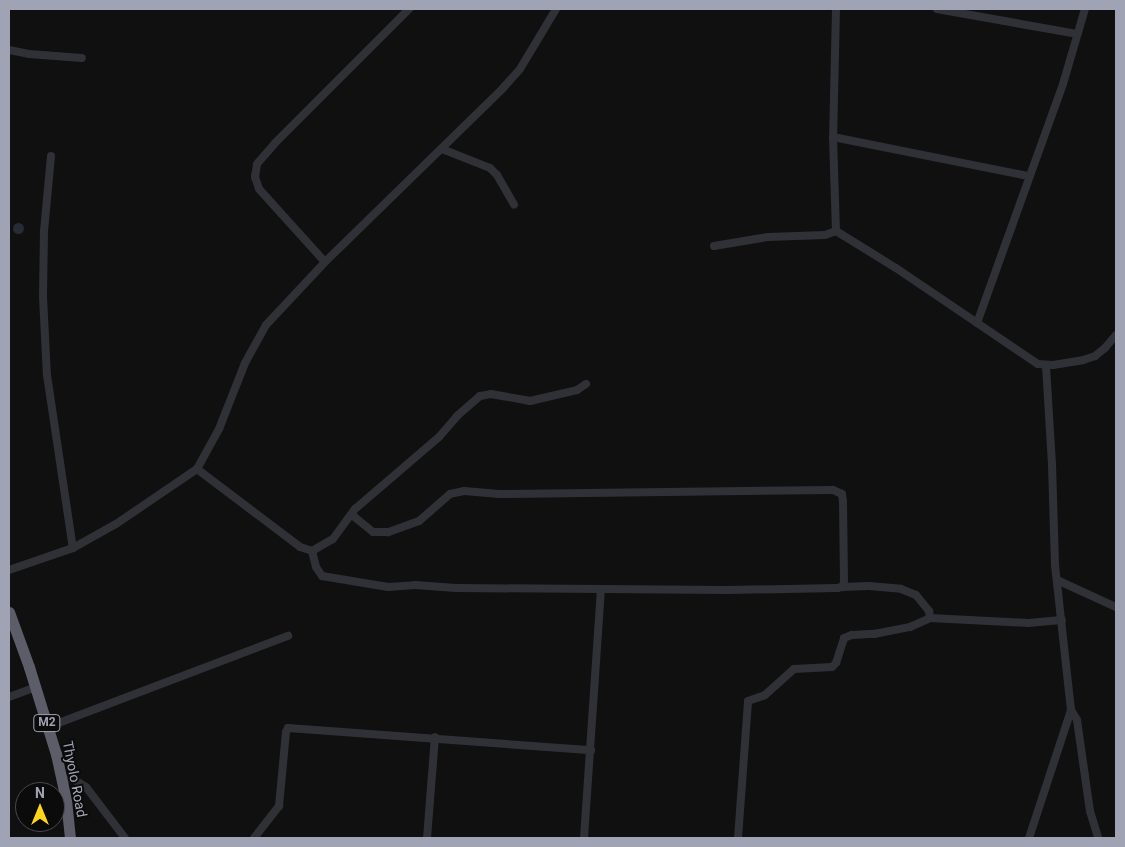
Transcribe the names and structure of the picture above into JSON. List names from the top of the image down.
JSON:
{
  "streets": {
    "highway": ["M2", "Thyolo Road"]
  },
  "north": "top"
}
